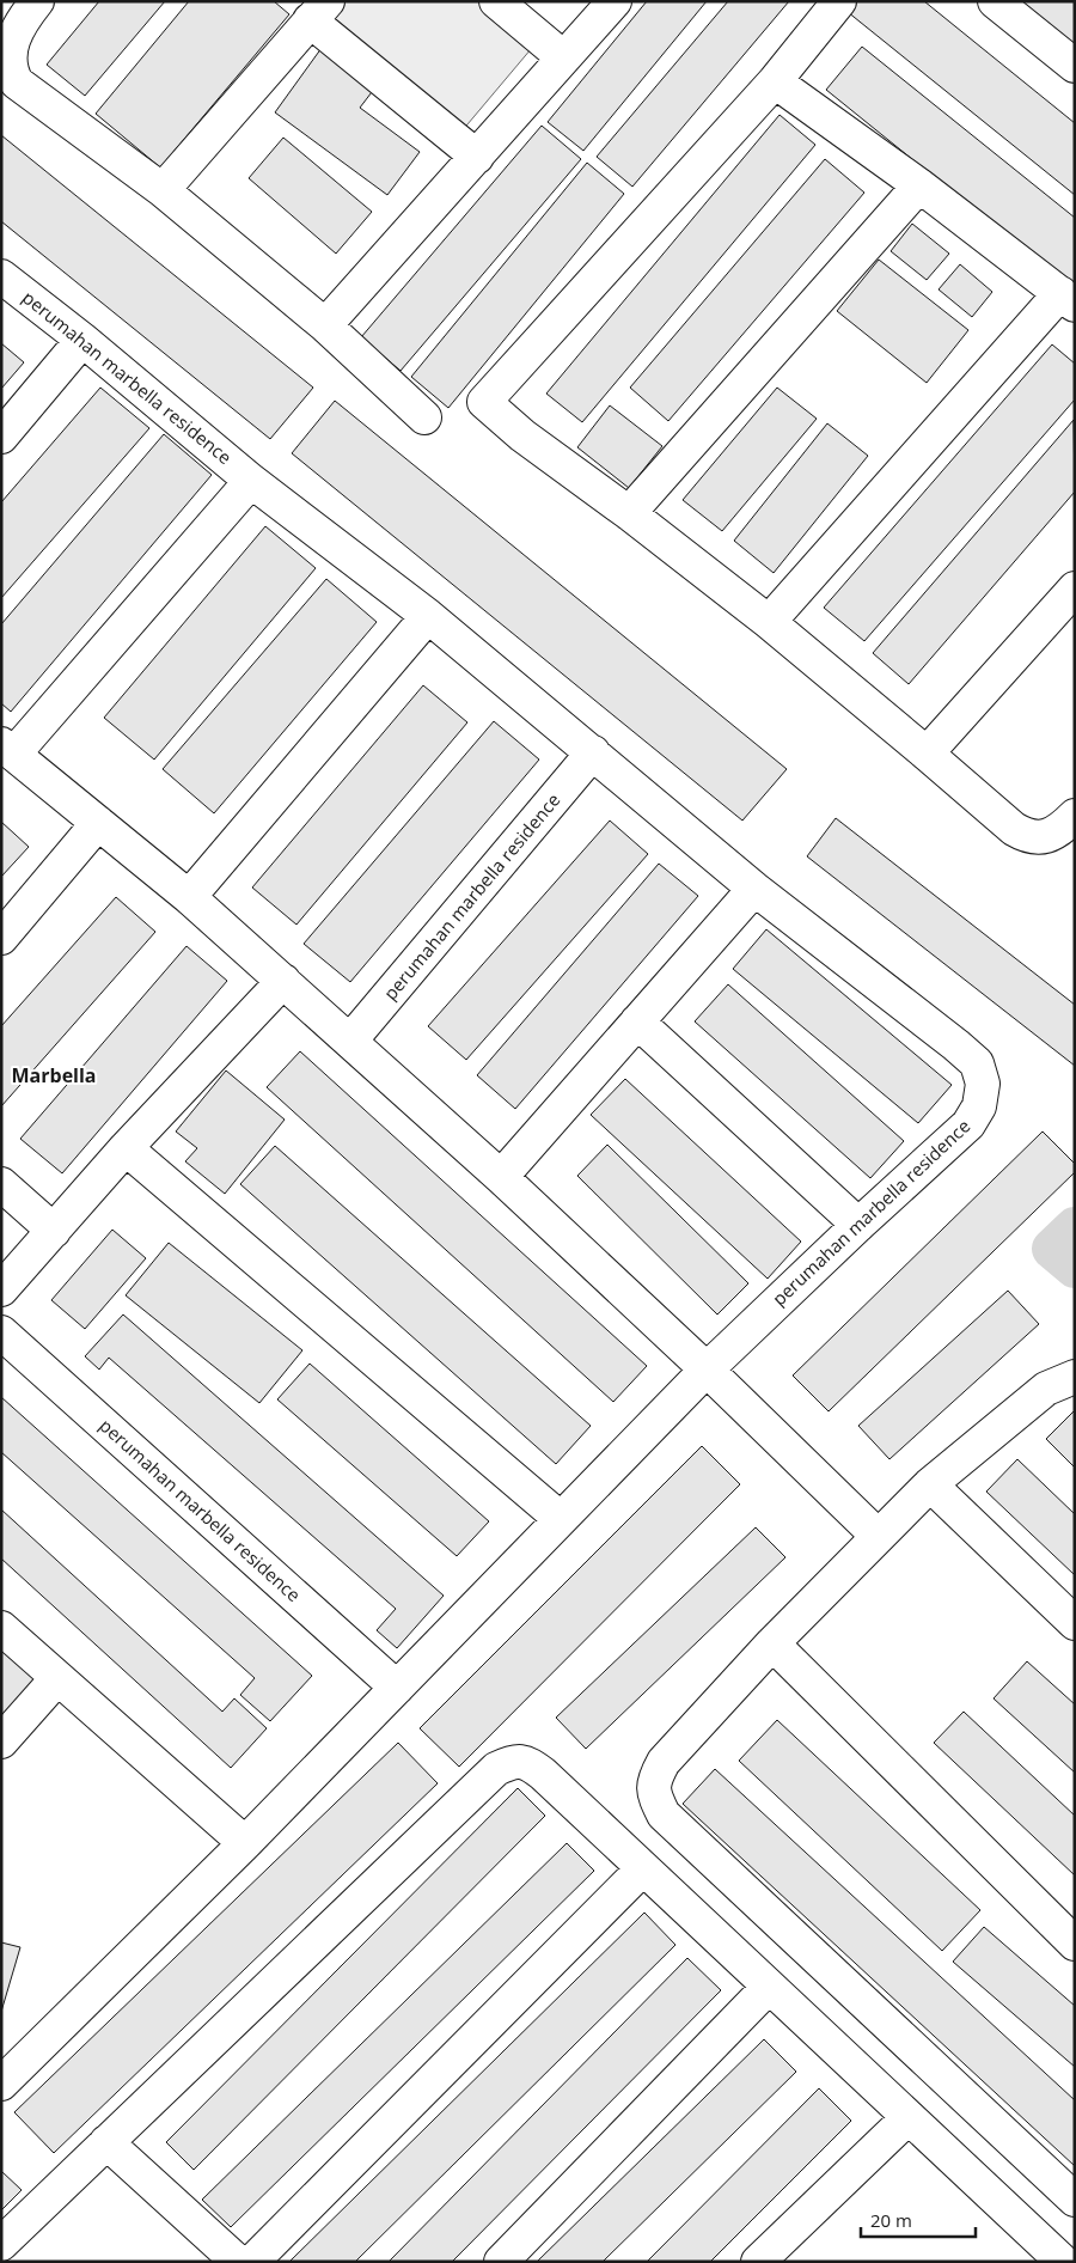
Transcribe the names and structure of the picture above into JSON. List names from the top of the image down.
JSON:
{
  "streets": {
    "street": ["perumahan marbella residence"]
  },
  "districts": ["Marbella"],
  "scale_bar": "20 m"
}
